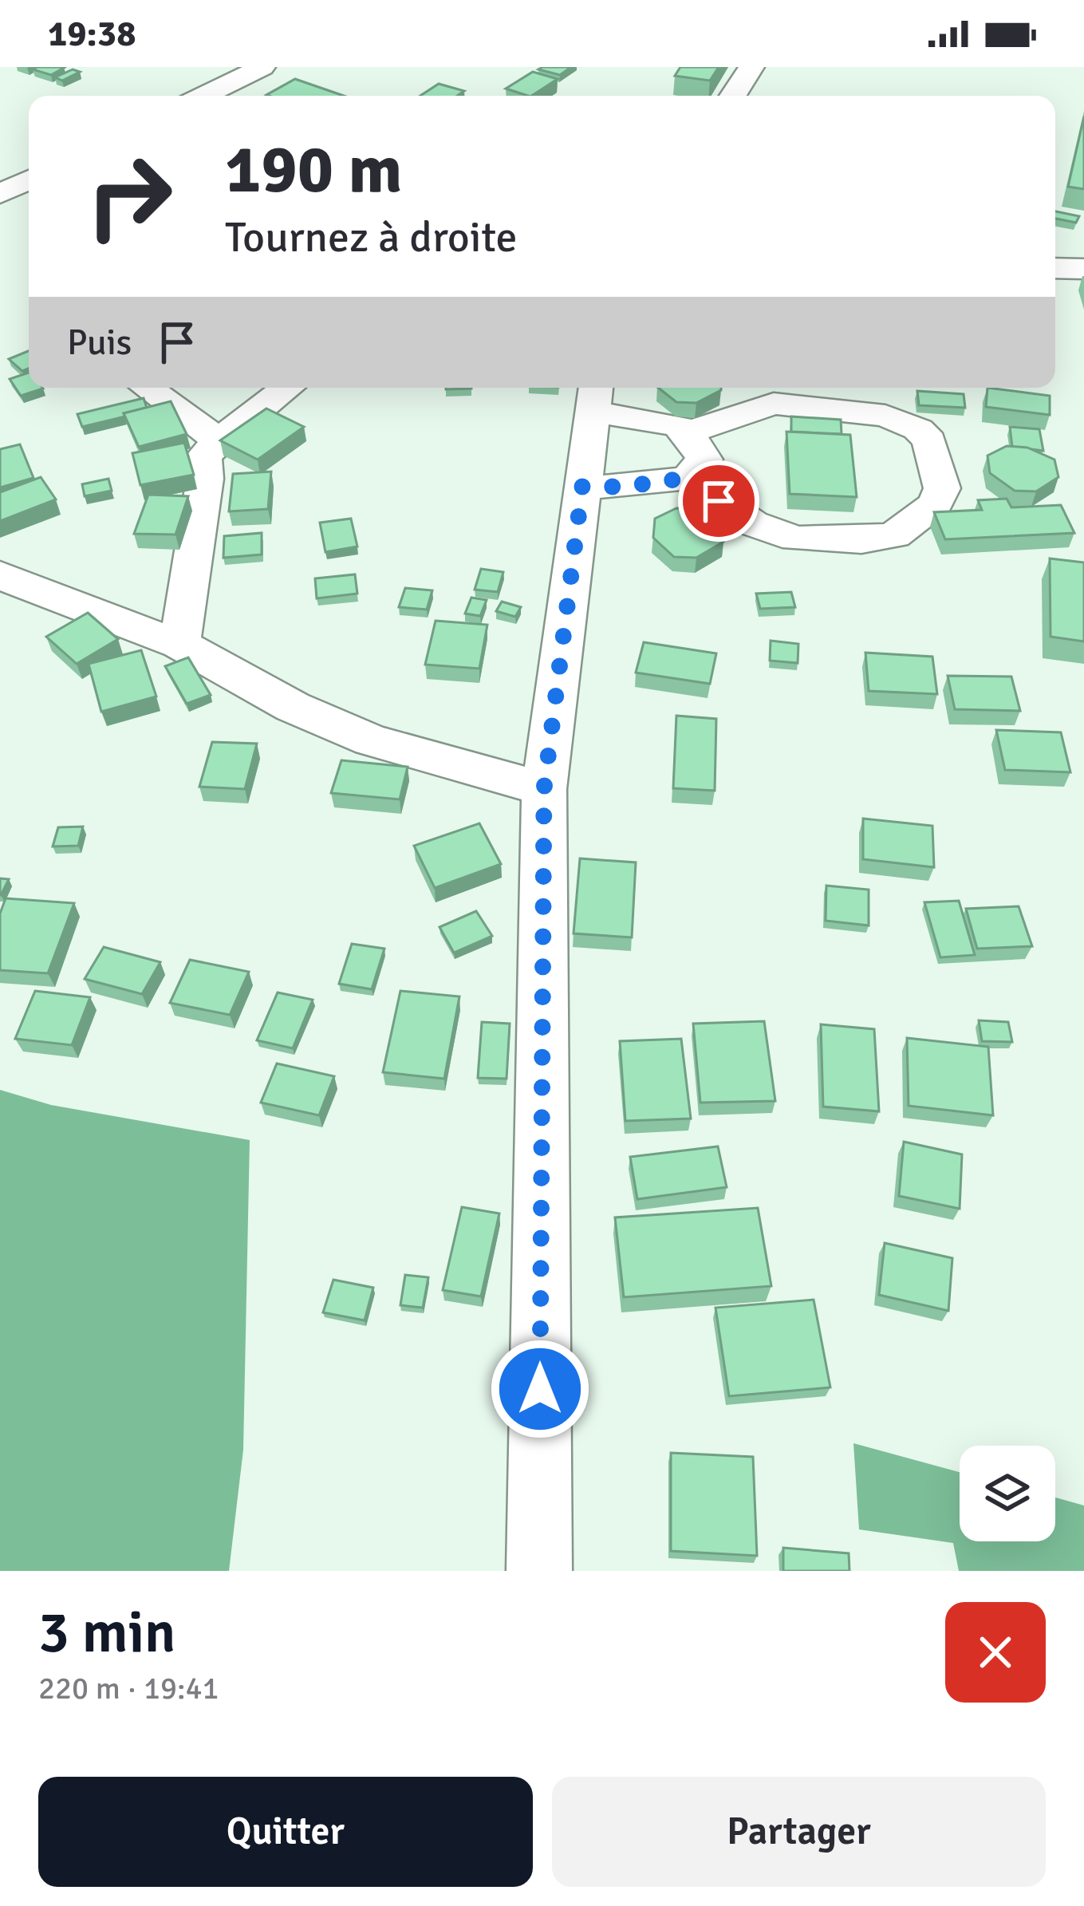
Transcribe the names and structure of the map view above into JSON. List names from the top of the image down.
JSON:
{
  "page": {
    "status": "19:38",
    "turn": ["190 m", "Tournez à droite"],
    "then": "Puis",
    "heading": ["3 min", "220 m · 19:41"],
    "buttons": ["Quitter", "Partager"]
  }
}
